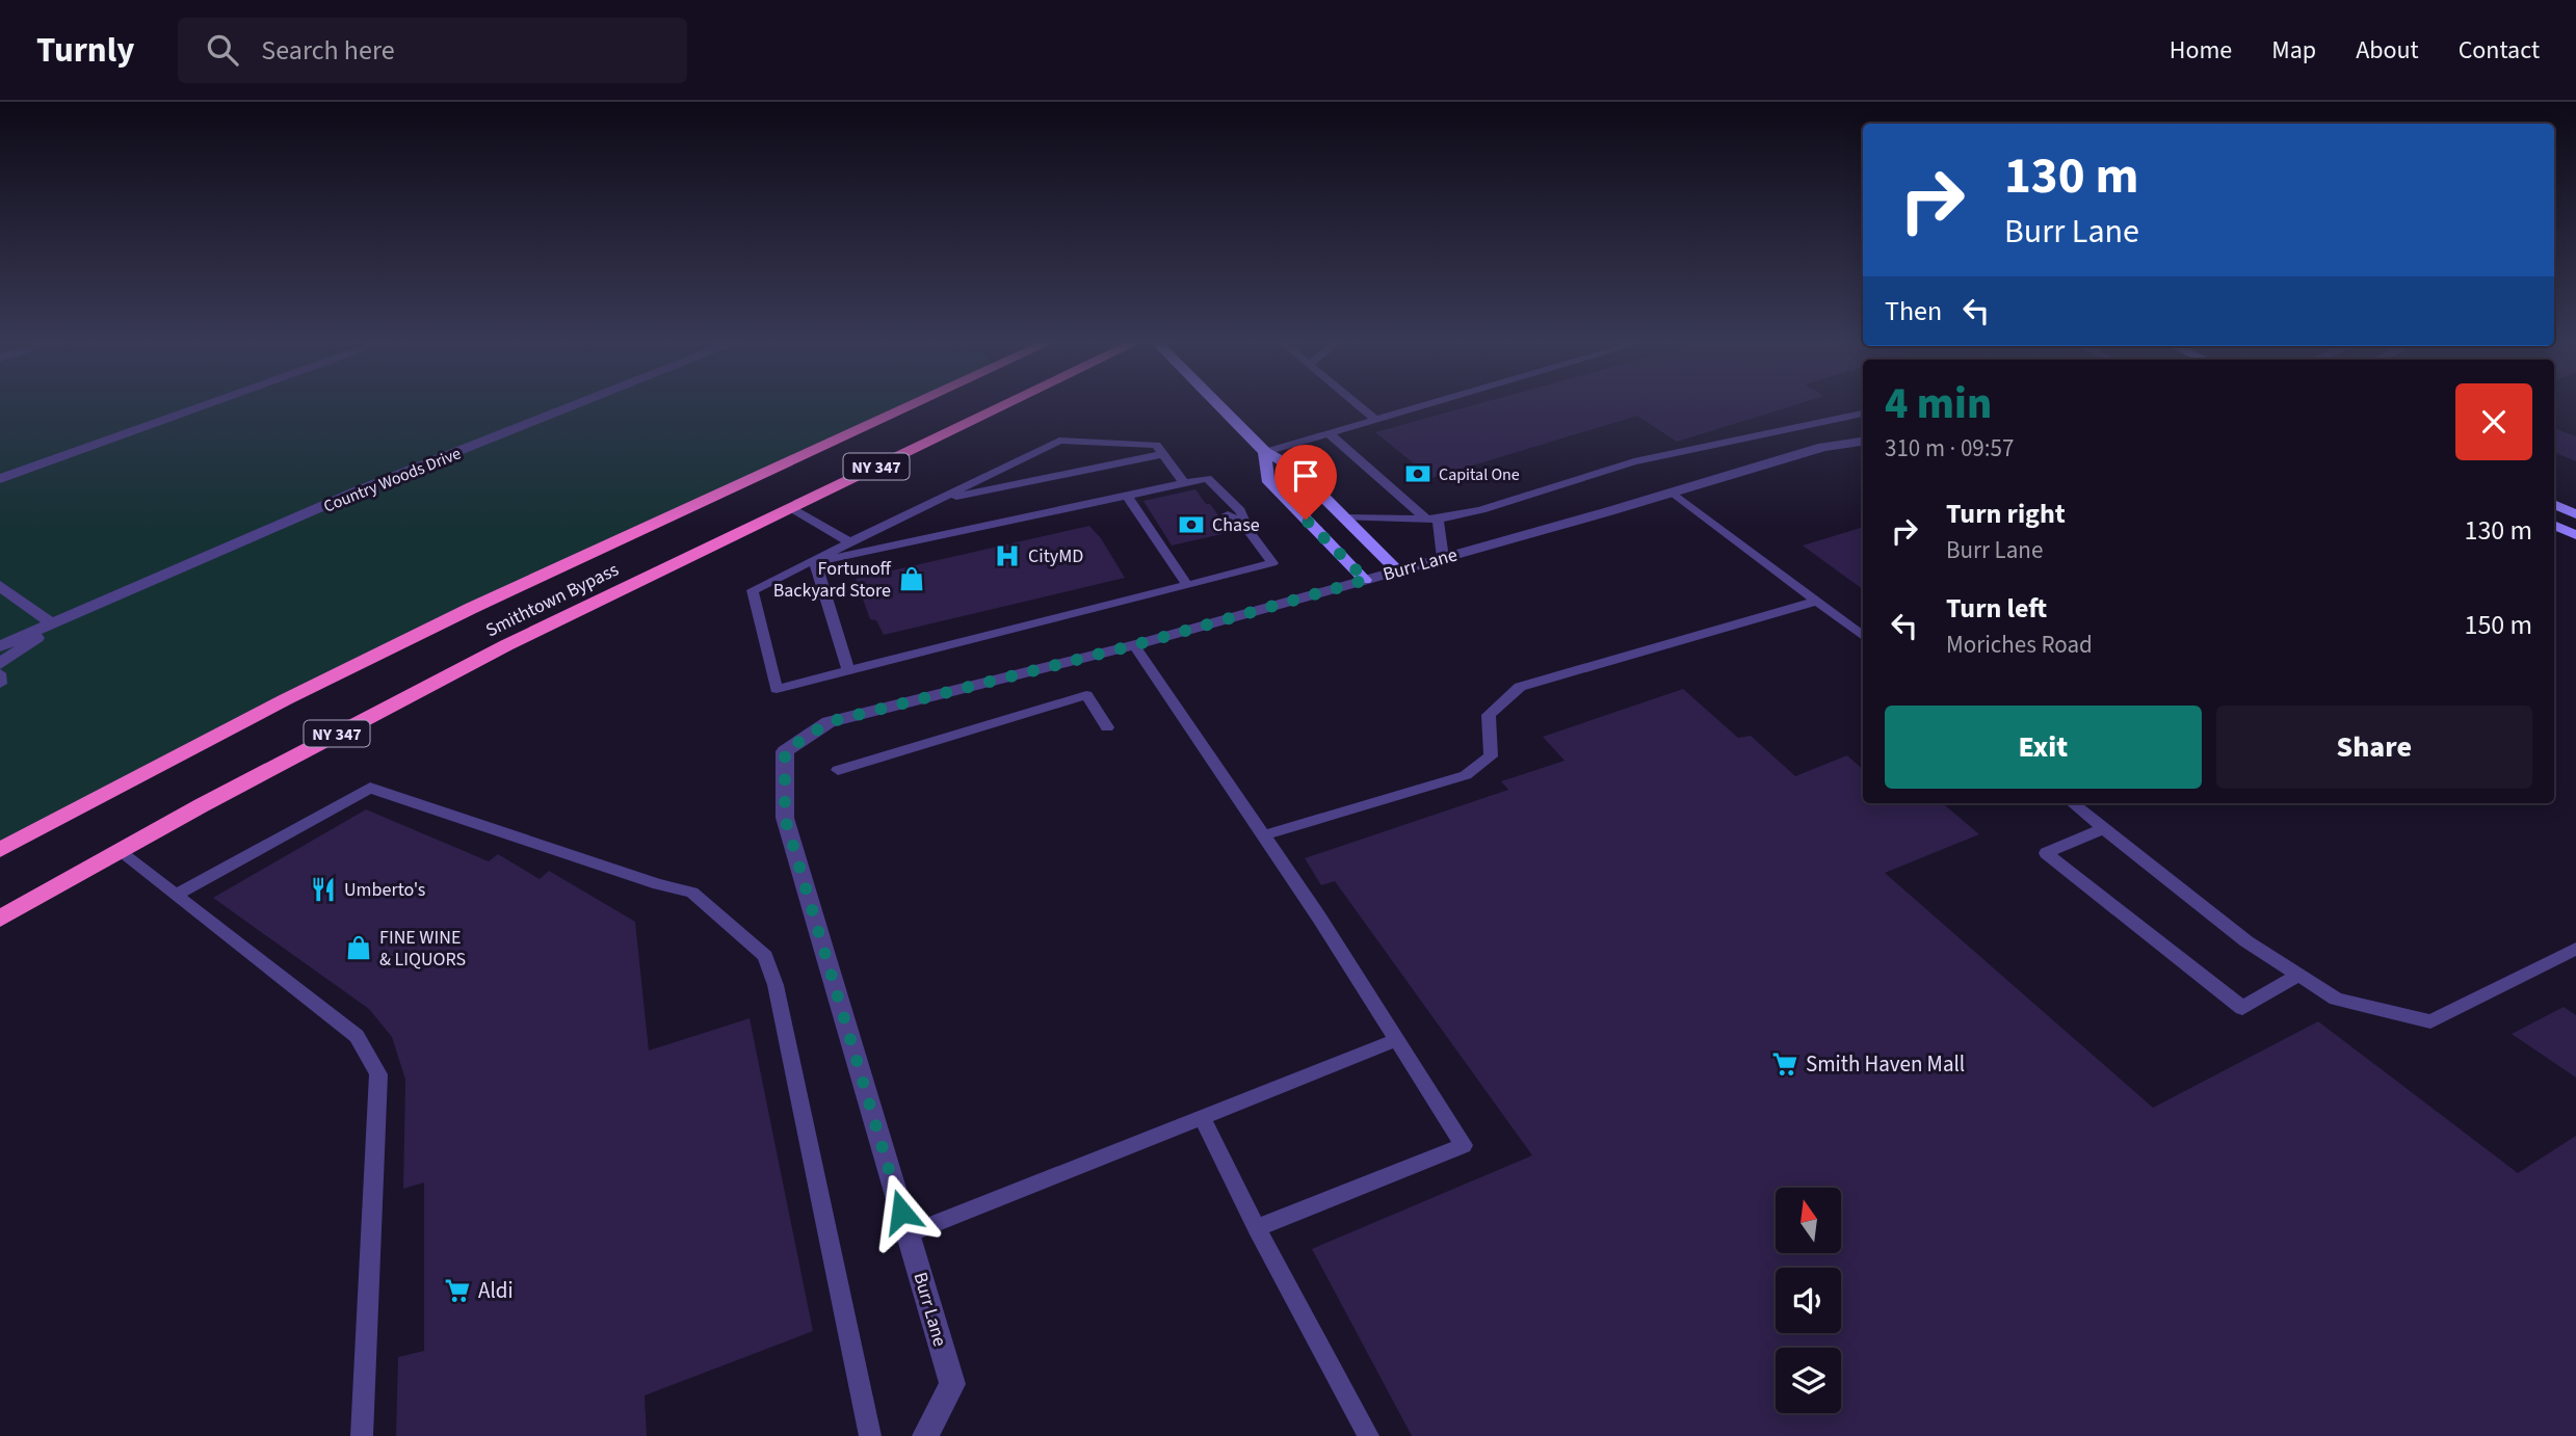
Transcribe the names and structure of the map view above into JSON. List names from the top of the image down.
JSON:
{
  "streets": {
    "highway": ["NY 347", "Smithtown Bypass"],
    "street": ["Country Woods Drive", "Burr Lane"]
  },
  "places": {
    "bank": ["Capital One", "Chase"],
    "hospital": ["CityMD"],
    "shop": ["Fortunoff Backyard Store", "FINE WINE & LIQUORS"],
    "restaurant": ["Umberto's"],
    "supermarket": ["Smith Haven Mall", "Aldi"]
  },
  "north": "top",
  "page": {
    "header": "Turnly",
    "search": "Search here",
    "nav": [
      "Home",
      "Map",
      "About",
      "Contact"
    ],
    "turn": ["130 m", "Burr Lane"],
    "then": "Then",
    "heading": ["4 min", "310 m · 09:57"],
    "list": [
      {
        "name": "Turn right",
        "note": "Burr Lane",
        "value": "130 m"
      },
      {
        "name": "Turn left",
        "note": "Moriches Road",
        "value": "150 m"
      }
    ],
    "buttons": ["Exit", "Share"]
  }
}
